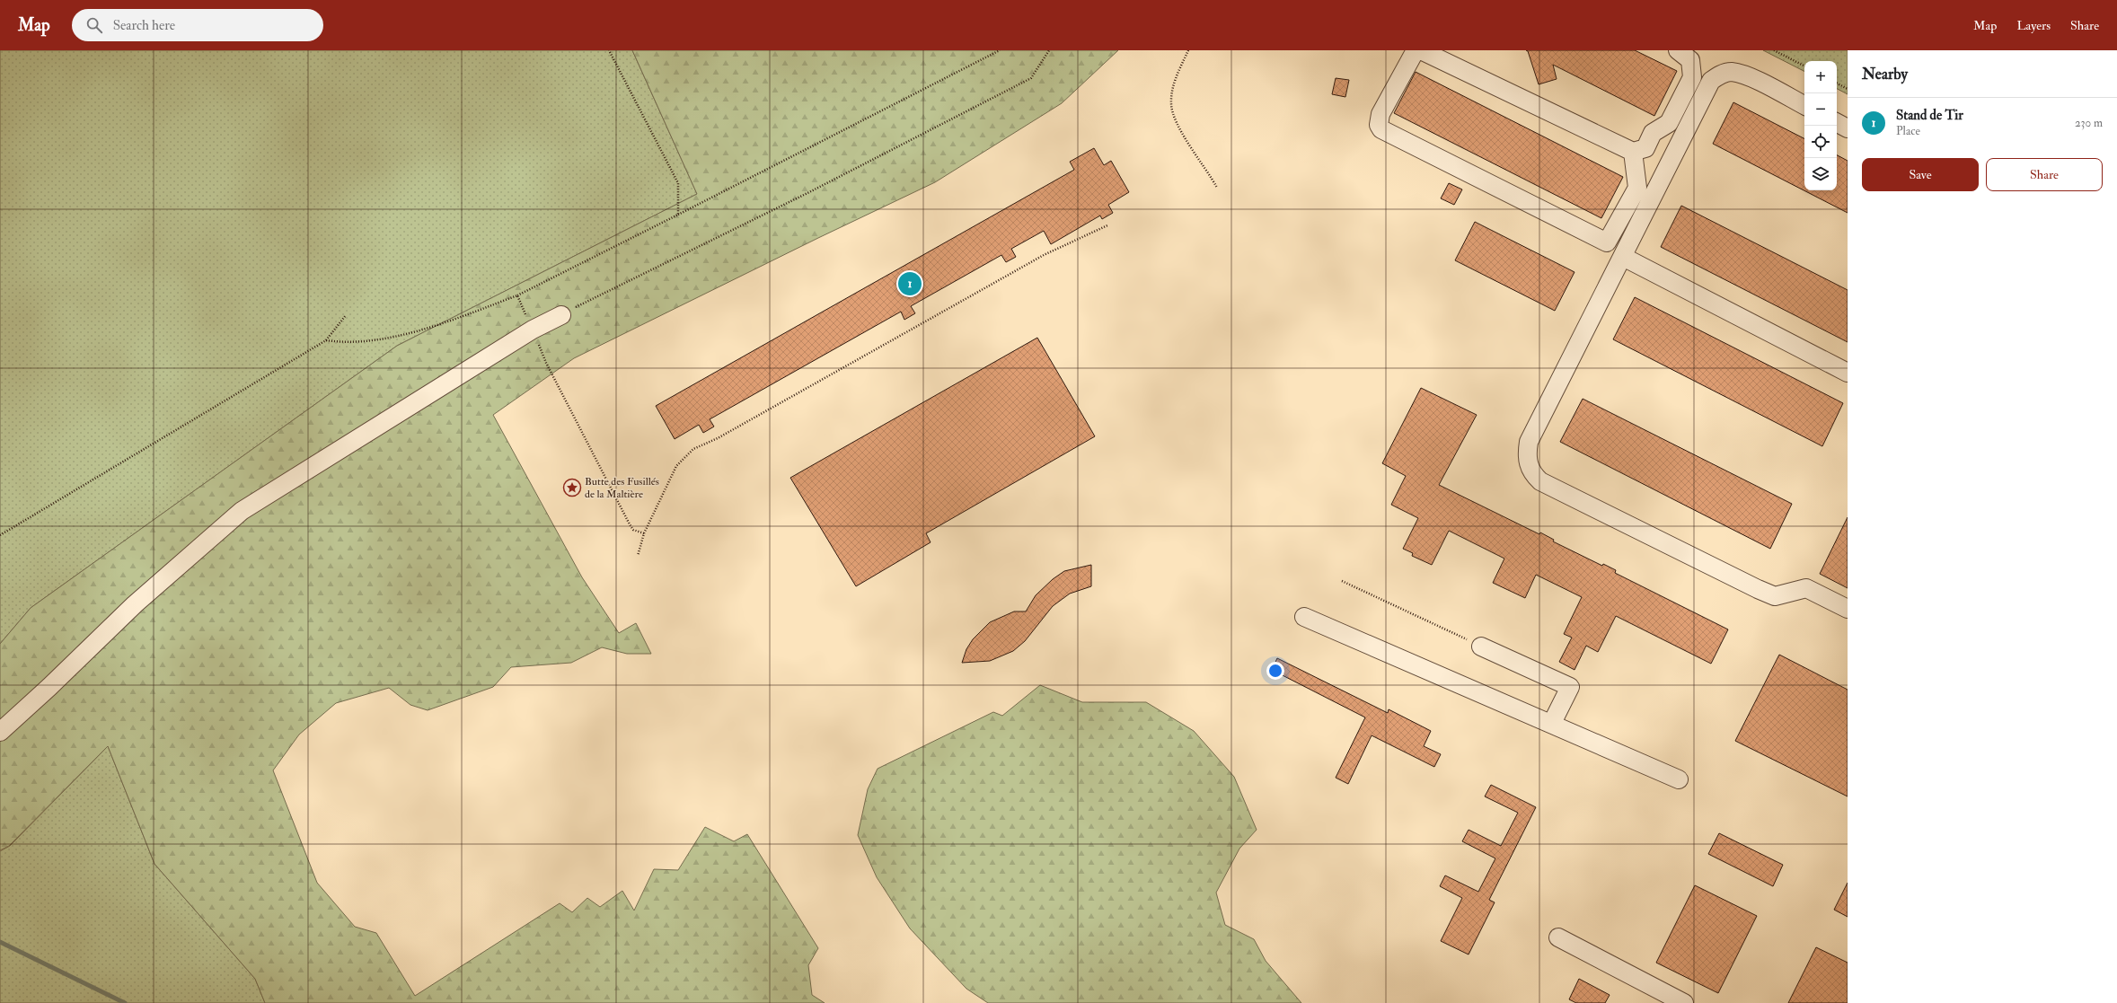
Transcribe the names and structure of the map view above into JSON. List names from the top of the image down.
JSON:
{
  "places": {
    "place": ["Butte des Fusillés de la Maltière"]
  },
  "page": {
    "header": "Map",
    "search": "Search here",
    "nav": ["Map", "Layers", "Share"],
    "heading": "Nearby",
    "map_buttons": ["+", "−"],
    "list": [
      {
        "mark": "1",
        "name": "Stand de Tir",
        "note": "Place",
        "value": "230 m"
      }
    ],
    "buttons": ["Save", "Share"],
    "pins": "1"
  }
}
